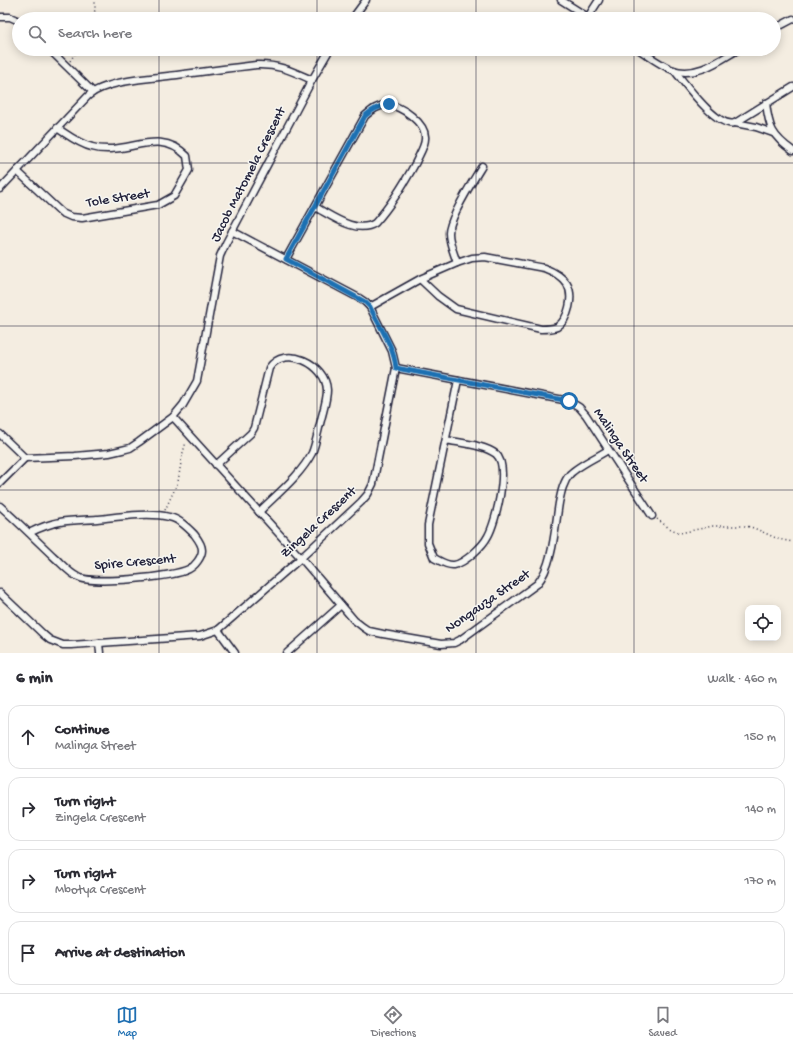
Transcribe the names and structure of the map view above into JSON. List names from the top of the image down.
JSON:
{
  "streets": {
    "street": [
      "Jacob Matomela Crescent",
      "Tole Street",
      "Malinga Street",
      "Zingela Crescent",
      "Spire Crescent",
      "Nongauza Street"
    ]
  },
  "crossings": [
    ["Jacob Matomela Crescent", "Zingela Crescent"],
    ["Jacob Matomela Crescent", "Nongauza Street"],
    ["Malinga Street", "Zingela Crescent"],
    ["Malinga Street", "Nongauza Street"],
    ["Zingela Crescent", "Nongauza Street"]
  ],
  "page": {
    "search": "Search here",
    "heading": ["6 min", "Walk · 460 m"],
    "list": [
      ["Continue", "Malinga Street", "150 m"],
      ["Turn right", "Zingela Crescent", "140 m"],
      ["Turn right", "Mbotya Crescent", "170 m"],
      "Arrive at destination"
    ],
    "nav": ["Map", "Directions", "Saved"]
  }
}
